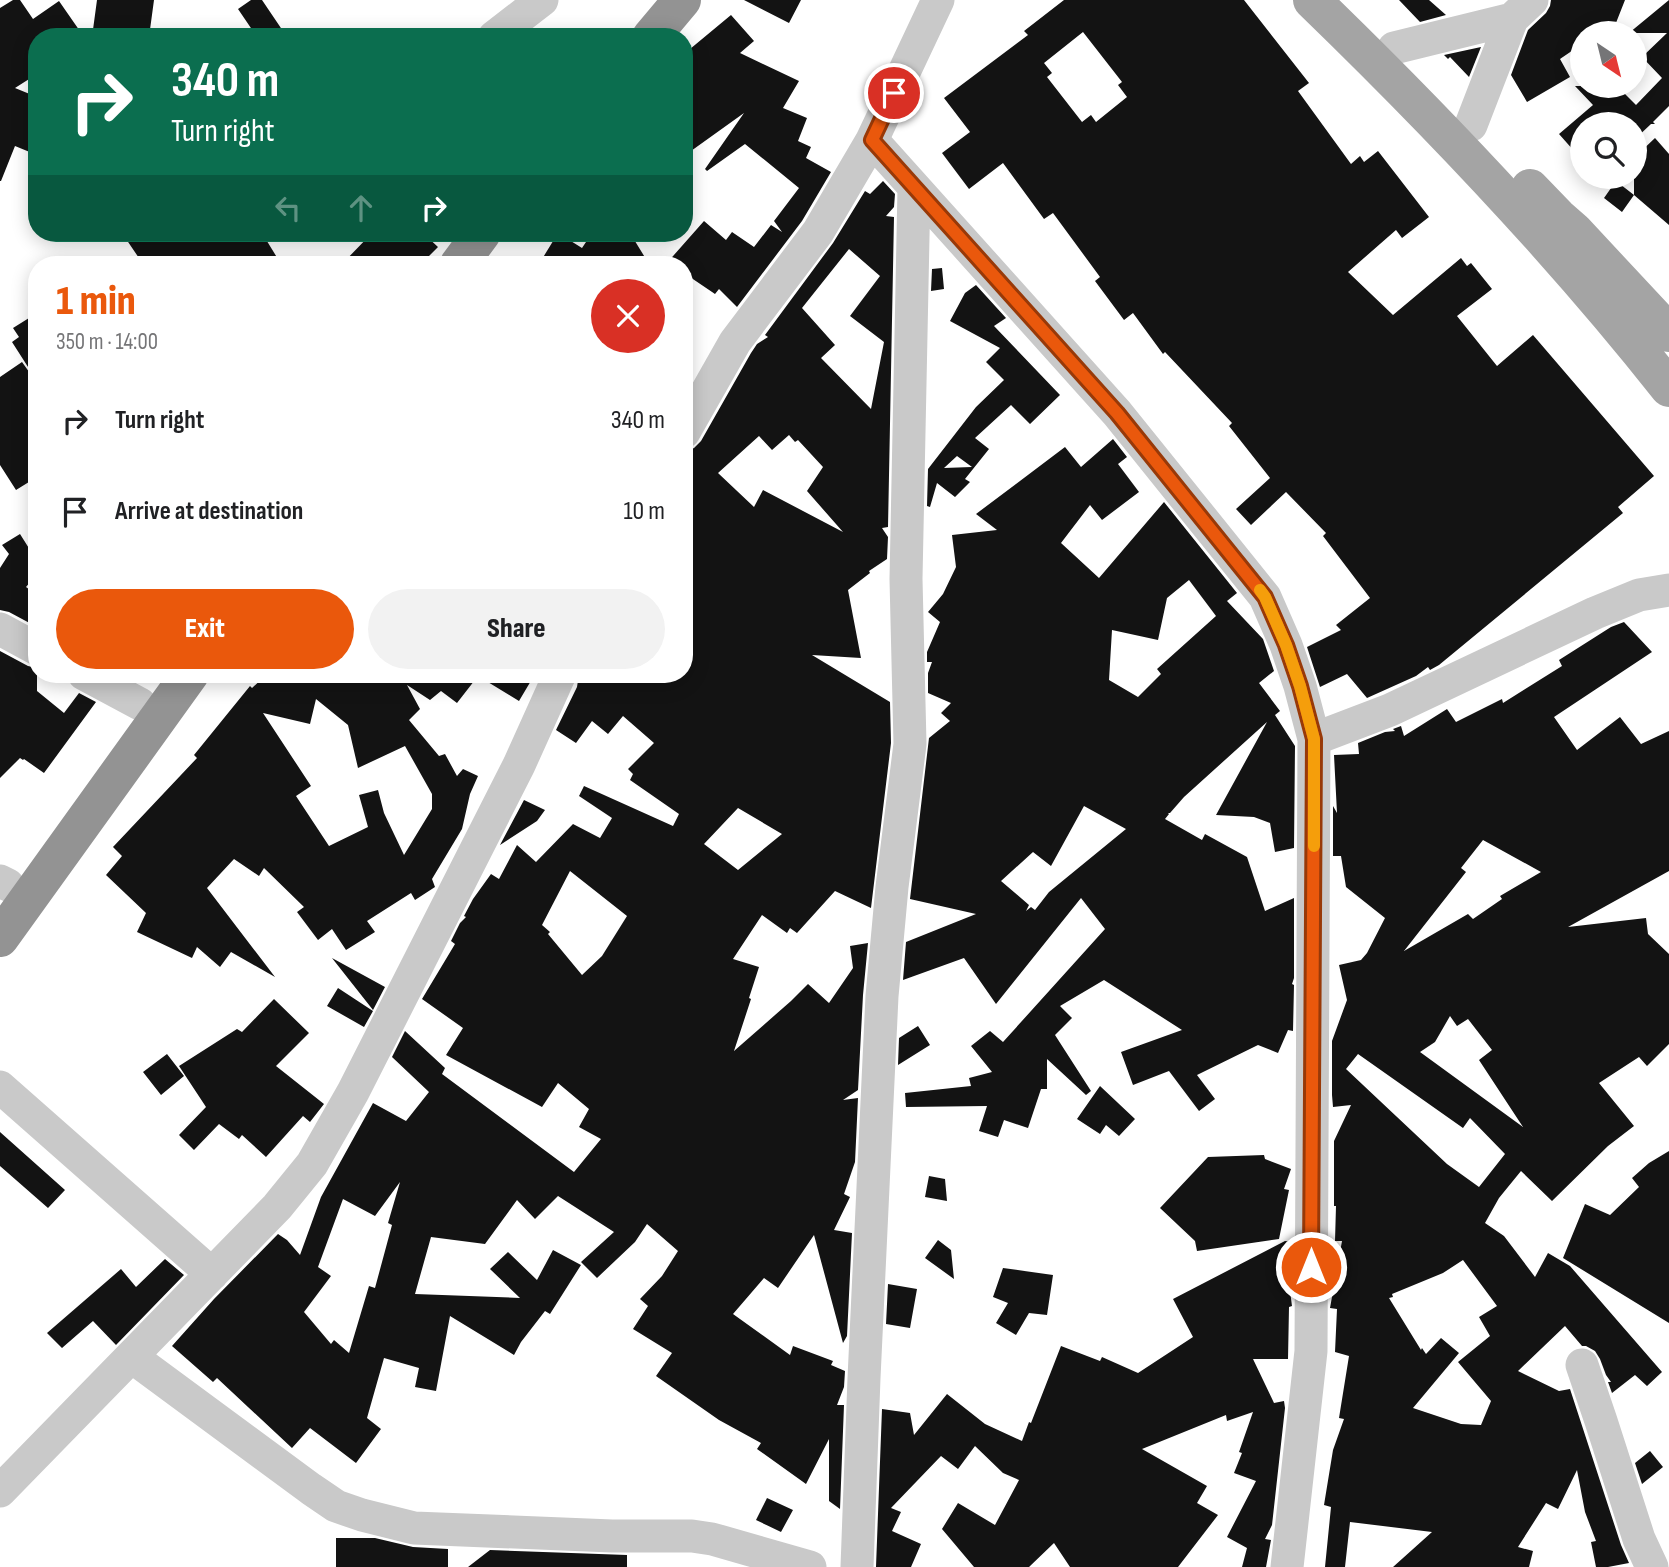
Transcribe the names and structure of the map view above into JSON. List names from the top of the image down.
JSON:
{
  "north": "bottom right",
  "page": {
    "turn": ["340 m", "Turn right"],
    "heading": ["1 min", "350 m · 14:00"],
    "list": [
      {
        "name": "Turn right",
        "value": "340 m"
      },
      {
        "name": "Arrive at destination",
        "value": "10 m"
      }
    ],
    "buttons": ["Exit", "Share"]
  }
}
